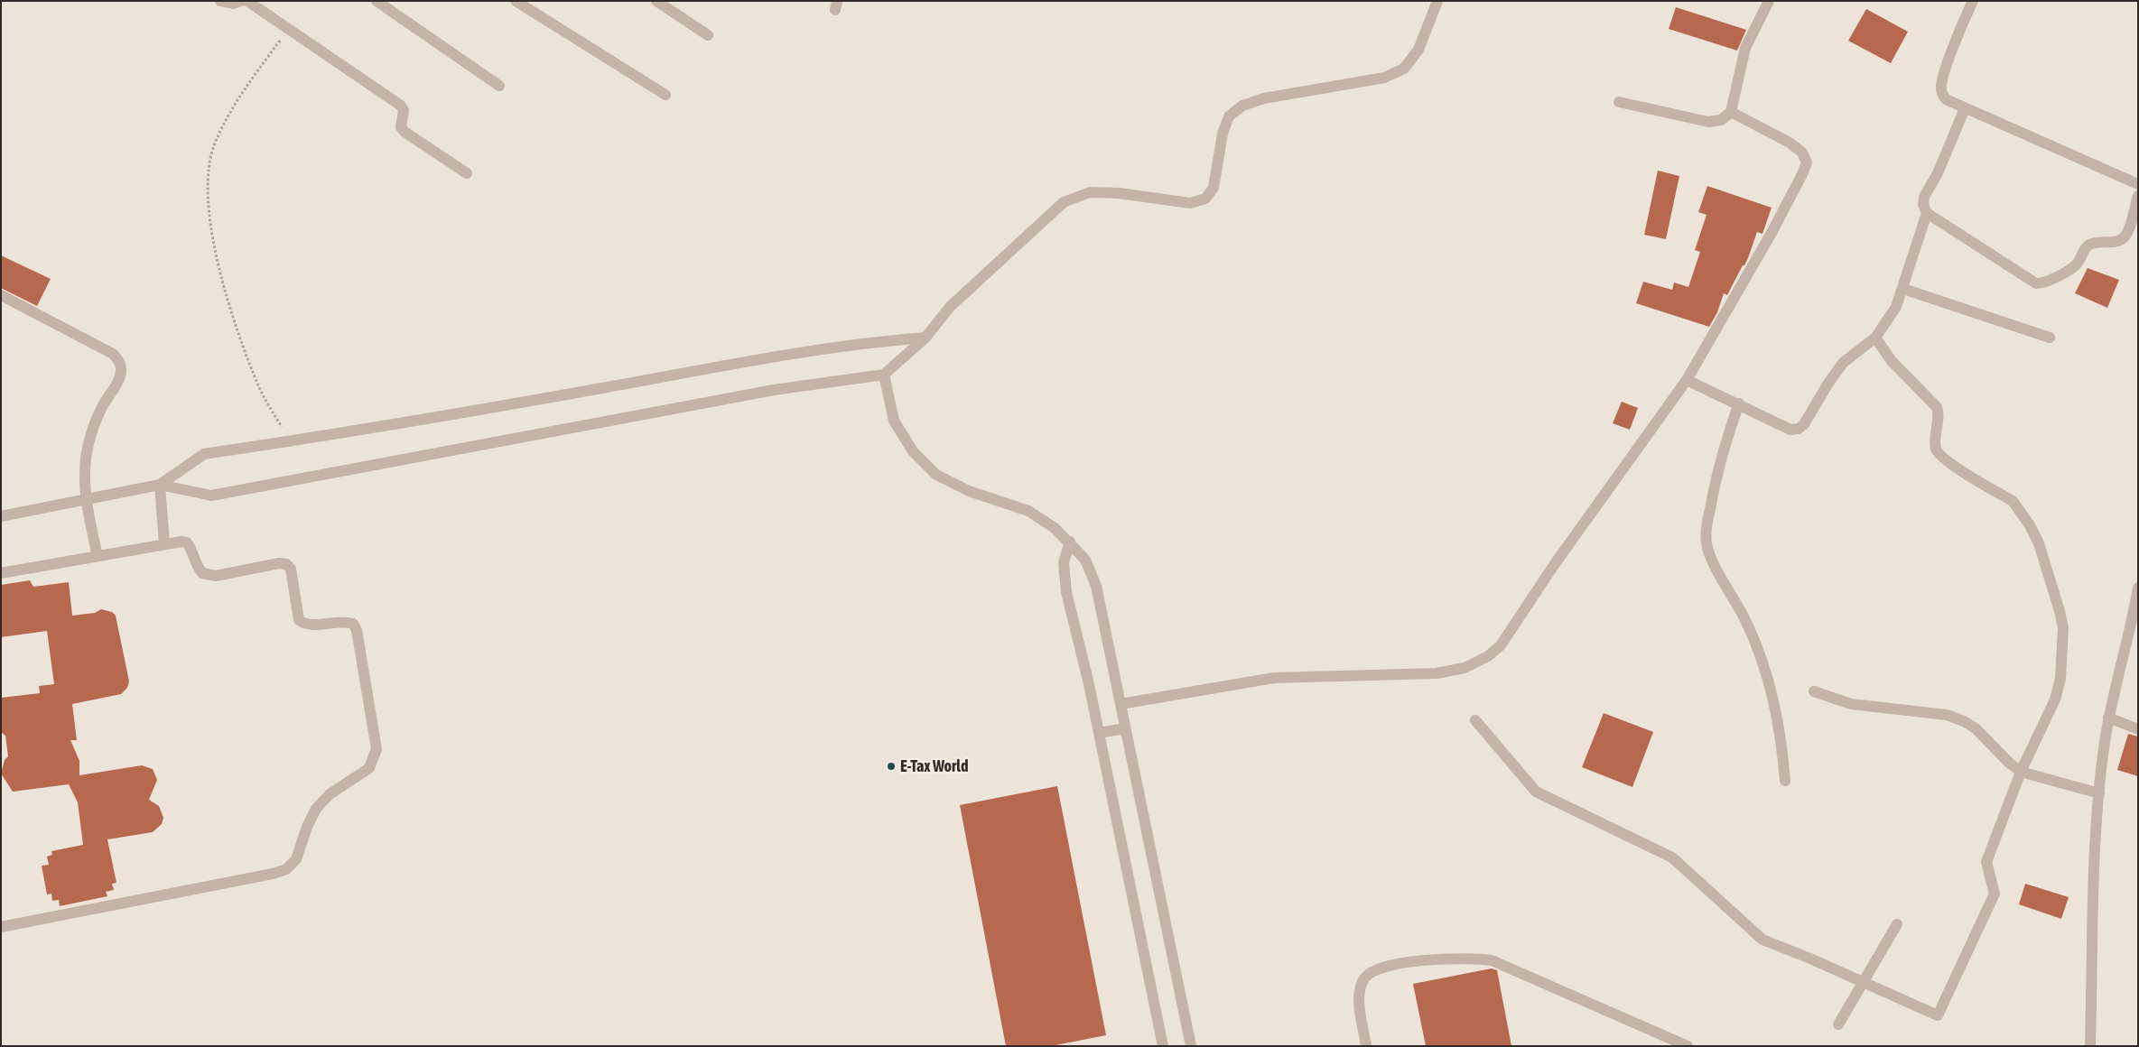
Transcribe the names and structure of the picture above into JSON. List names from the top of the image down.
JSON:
{
  "places": ["E-Tax World"]
}
